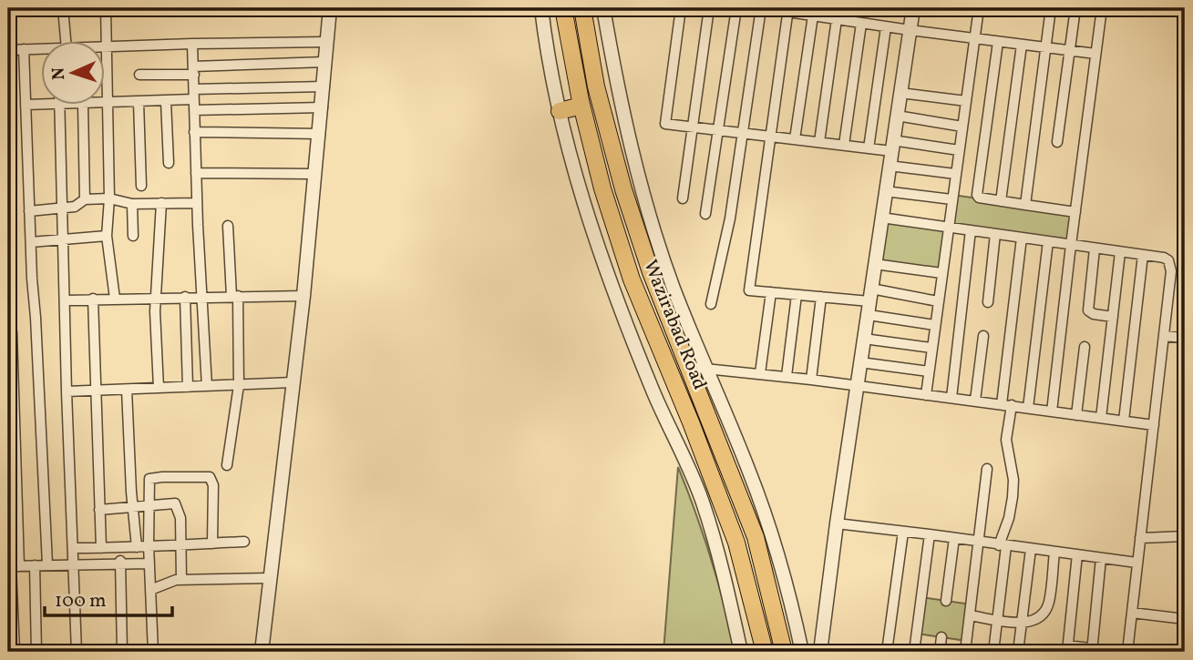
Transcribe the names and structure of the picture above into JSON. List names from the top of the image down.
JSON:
{
  "streets": {
    "highway": ["Wazirabad Road"]
  },
  "scale_bar": "100 m",
  "north": "left"
}
